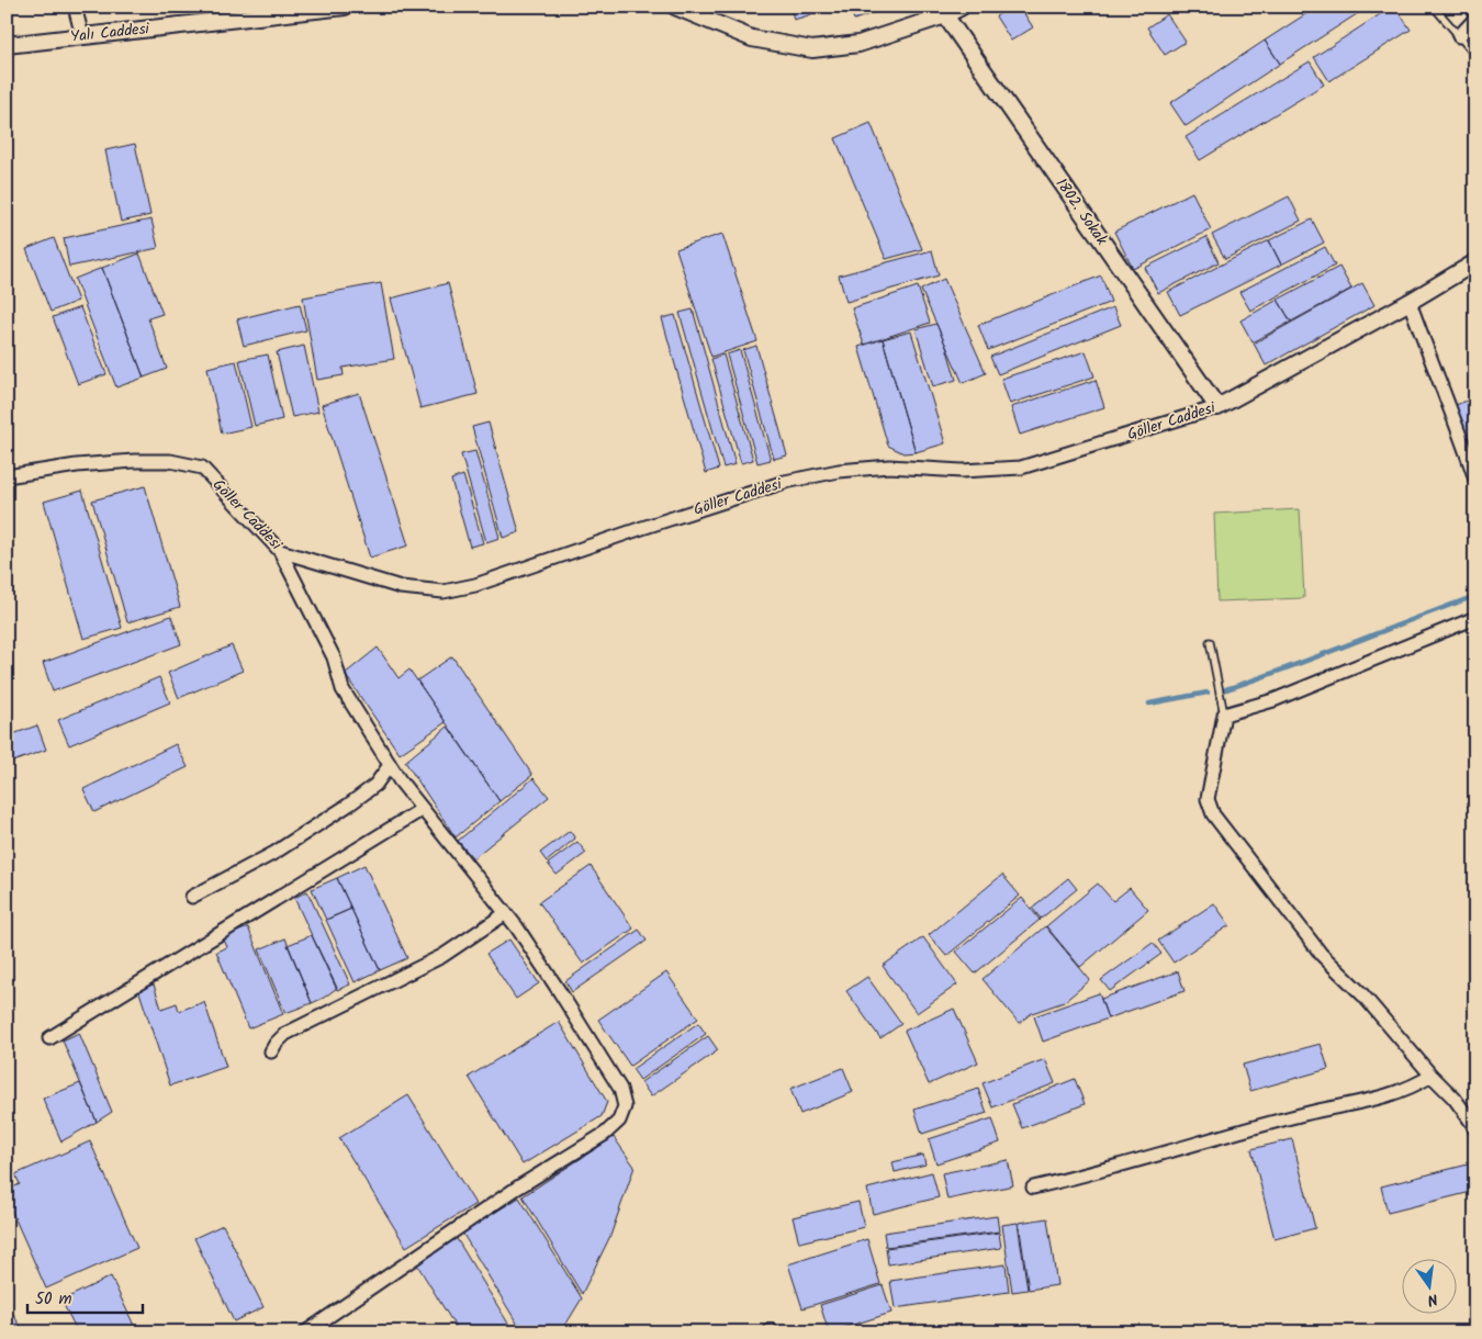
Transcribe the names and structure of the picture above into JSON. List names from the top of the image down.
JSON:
{
  "streets": {
    "street": ["Yalı Caddesi", "1802. Sokak", "Göller Caddesi"]
  },
  "crossings": [
    ["1802. Sokak", "Göller Caddesi"]
  ],
  "scale_bar": "50 m",
  "north": "bottom"
}
